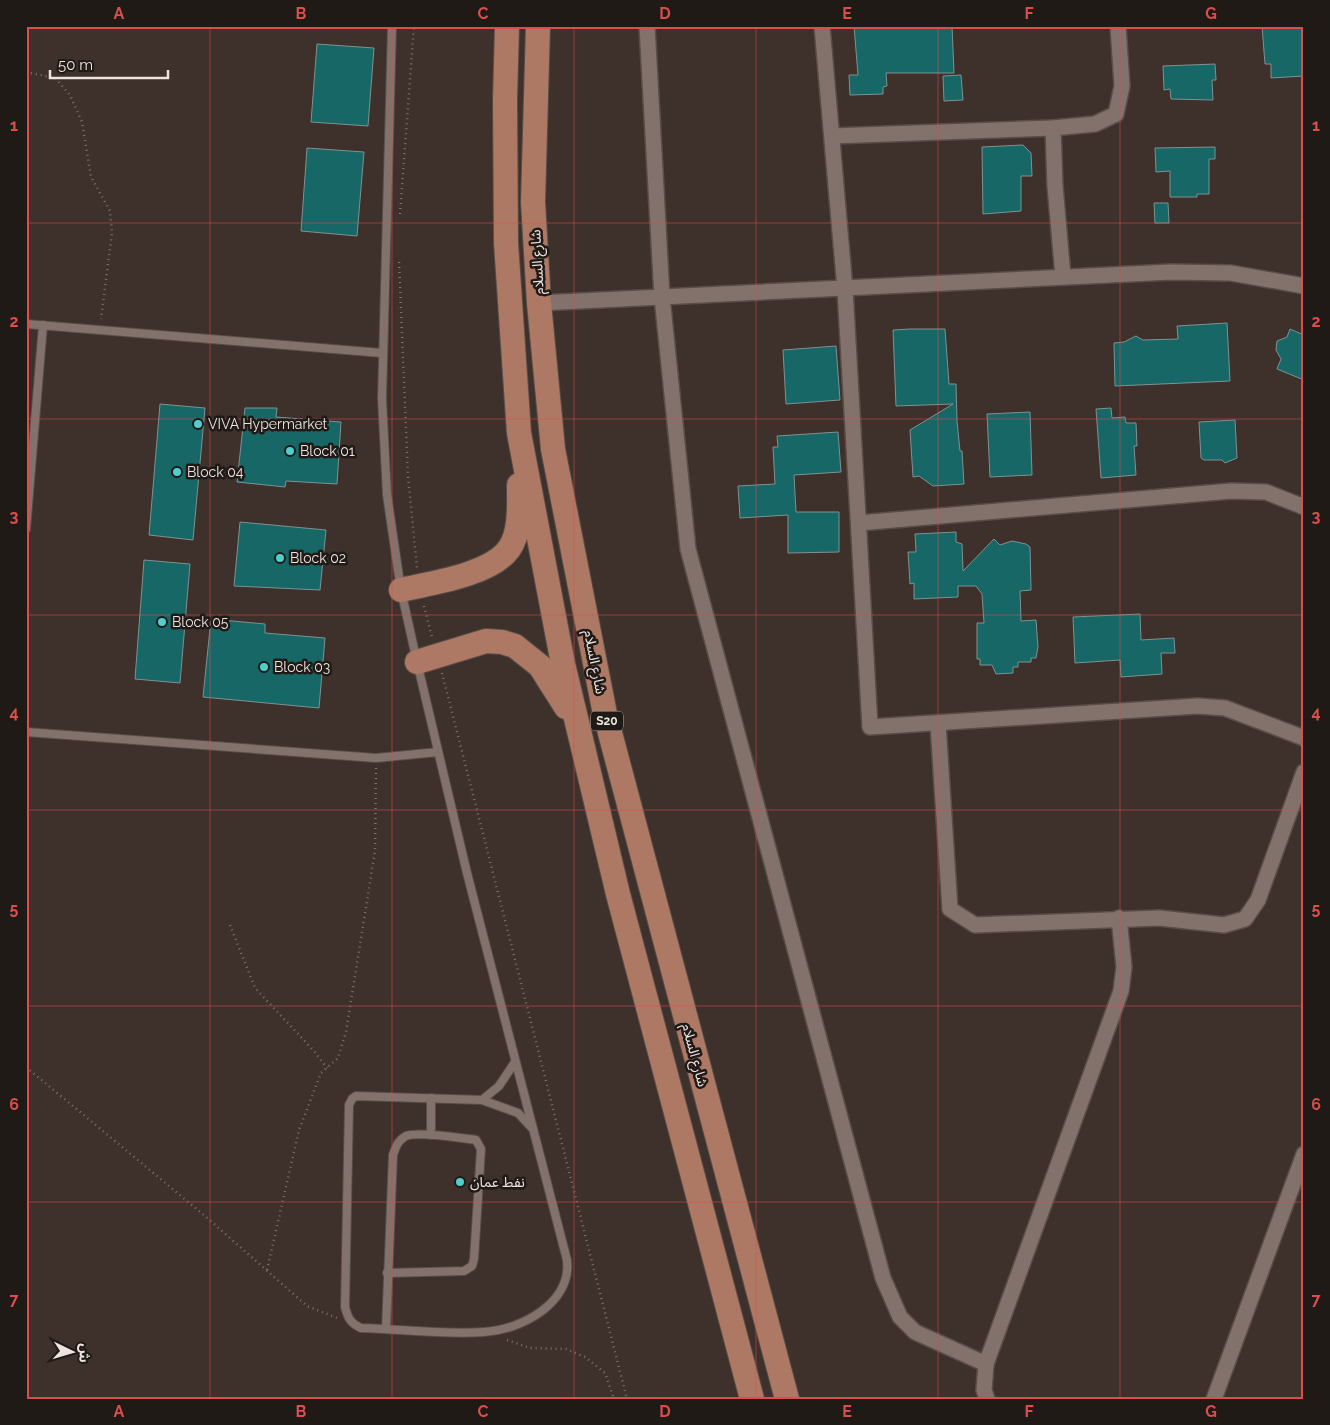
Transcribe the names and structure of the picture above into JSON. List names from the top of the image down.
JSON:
{
  "streets": {
    "main road": ["شارع السلام", "S20"]
  },
  "places": [
    "VIVA Hypermarket",
    "Block 01",
    "Block 04",
    "Block 02",
    "Block 05",
    "Block 03",
    "نفط عمان"
  ],
  "scale_bar": "50 m",
  "north": "right",
  "grid": {
    "columns": [
      "A",
      "B",
      "C",
      "D",
      "E",
      "F",
      "G"
    ],
    "rows": [
      "1",
      "2",
      "3",
      "4",
      "5",
      "6",
      "7"
    ]
  }
}
